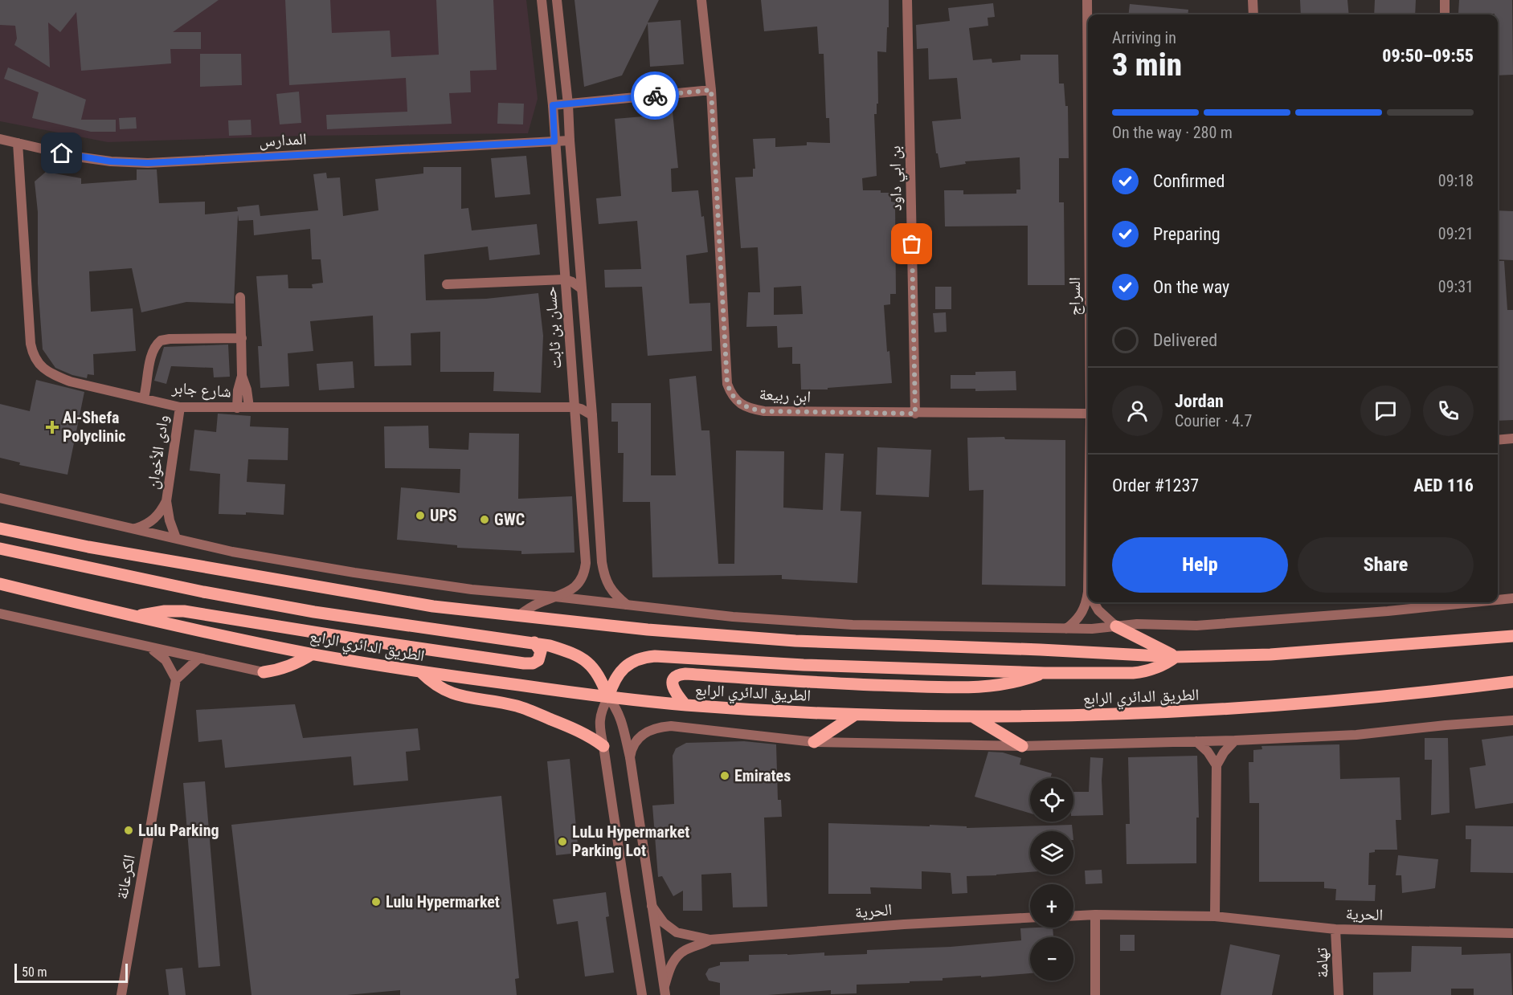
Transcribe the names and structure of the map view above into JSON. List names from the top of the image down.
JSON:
{
  "streets": {
    "main road": ["الطريق الدائري الرابع"],
    "street": [
      "المدارس",
      "بن ابي داود",
      "السراج",
      "حسان بن ثابت",
      "شارع جابر",
      "ابن ربيعة",
      "وادى الأخوان",
      "الكرعانة",
      "الحرية",
      "تهامة"
    ]
  },
  "crossings": [
    ["المدارس", "حسان بن ثابت"],
    ["المدارس", "شارع جابر"],
    ["بن ابي داود", "ابن ربيعة"],
    ["حسان بن ثابت", "شارع جابر"],
    ["شارع جابر", "وادى الأخوان"],
    ["الحرية", "تهامة"]
  ],
  "places": {
    "health": ["Al-Shefa Polyclinic"],
    "other": [
      "UPS",
      "GWC",
      "Emirates",
      "Lulu Parking",
      "LuLu Hypermarket Parking Lot",
      "Lulu Hypermarket"
    ]
  },
  "scale_bar": "50 m",
  "page": {
    "heading": ["3 min", "Arriving in", "09:50–09:55"],
    "panel": [
      "Jordan",
      "Courier · 4.7",
      "Order #1237",
      "AED 116"
    ],
    "bar": "On the way · 280 m",
    "list": [
      ["Confirmed", "09:18"],
      ["Preparing", "09:21"],
      ["On the way", "09:31"],
      "Delivered"
    ],
    "buttons": ["Help", "Share"],
    "map_buttons": ["+", "−"],
    "scale": "50 m"
  }
}
